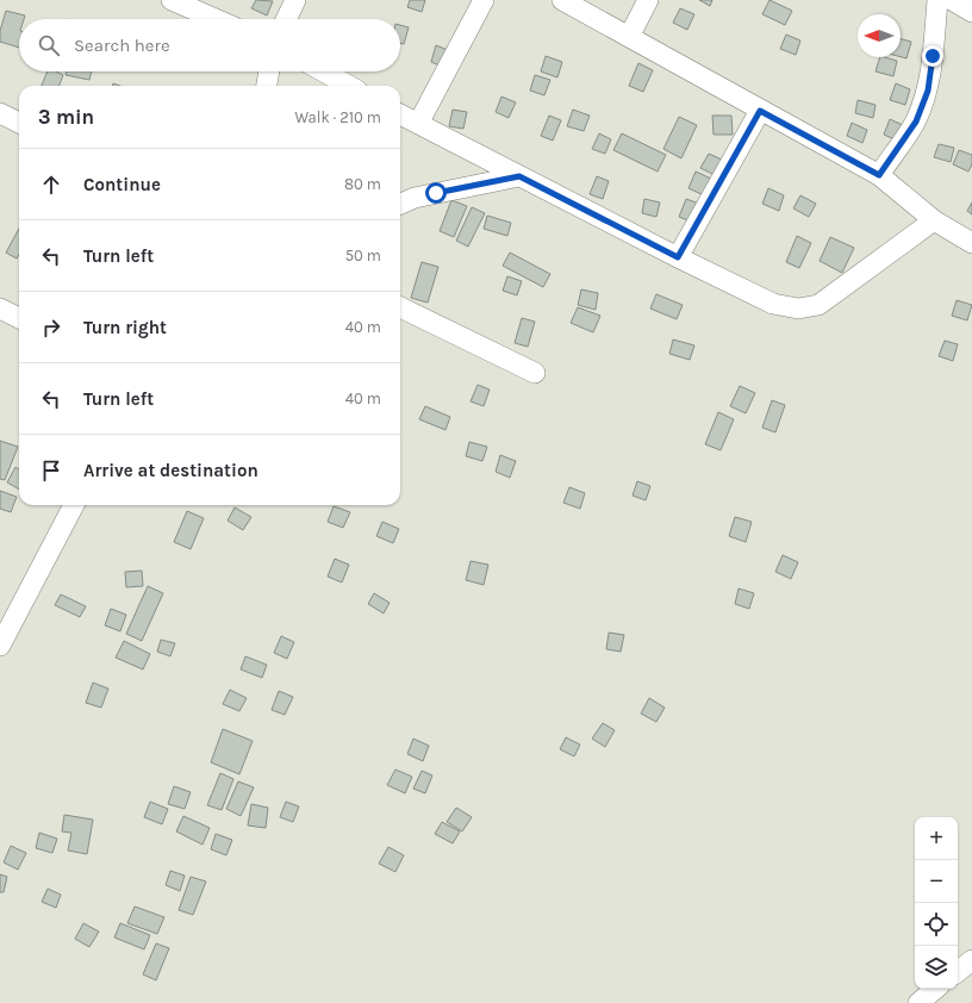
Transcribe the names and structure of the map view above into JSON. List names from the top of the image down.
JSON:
{
  "north": "left",
  "page": {
    "search": "Search here",
    "heading": ["3 min", "Walk · 210 m"],
    "list": [
      ["Continue", "80 m"],
      ["Turn left", "50 m"],
      ["Turn right", "40 m"],
      ["Turn left", "40 m"],
      "Arrive at destination"
    ],
    "map_buttons": ["+", "−"]
  }
}
